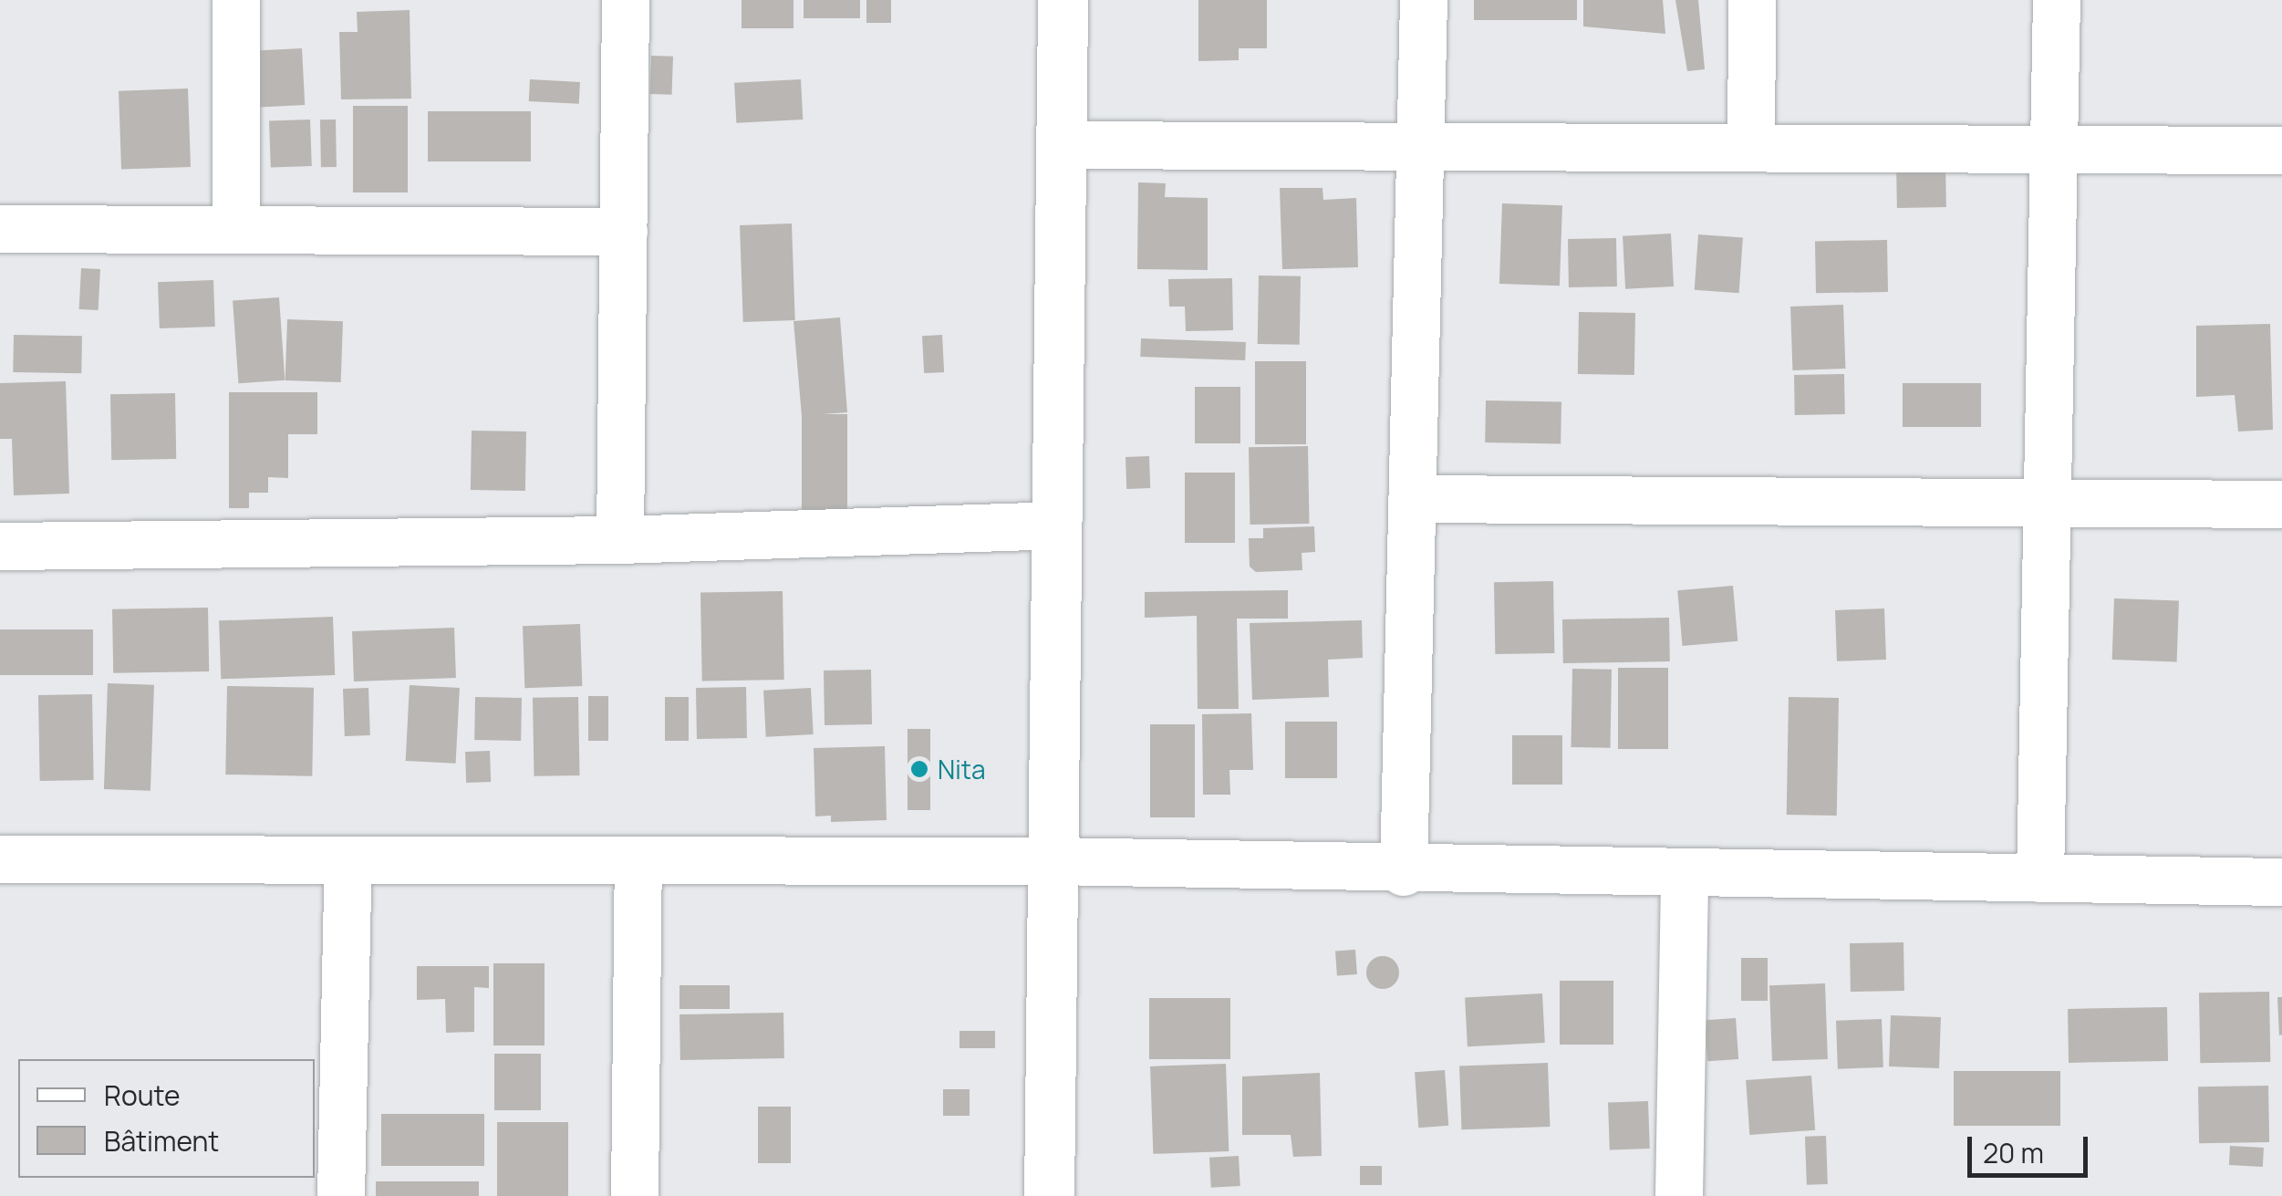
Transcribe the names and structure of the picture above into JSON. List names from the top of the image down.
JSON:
{
  "places": ["Nita"],
  "legend": ["Route", "Bâtiment"],
  "scale_bar": "20 m"
}
